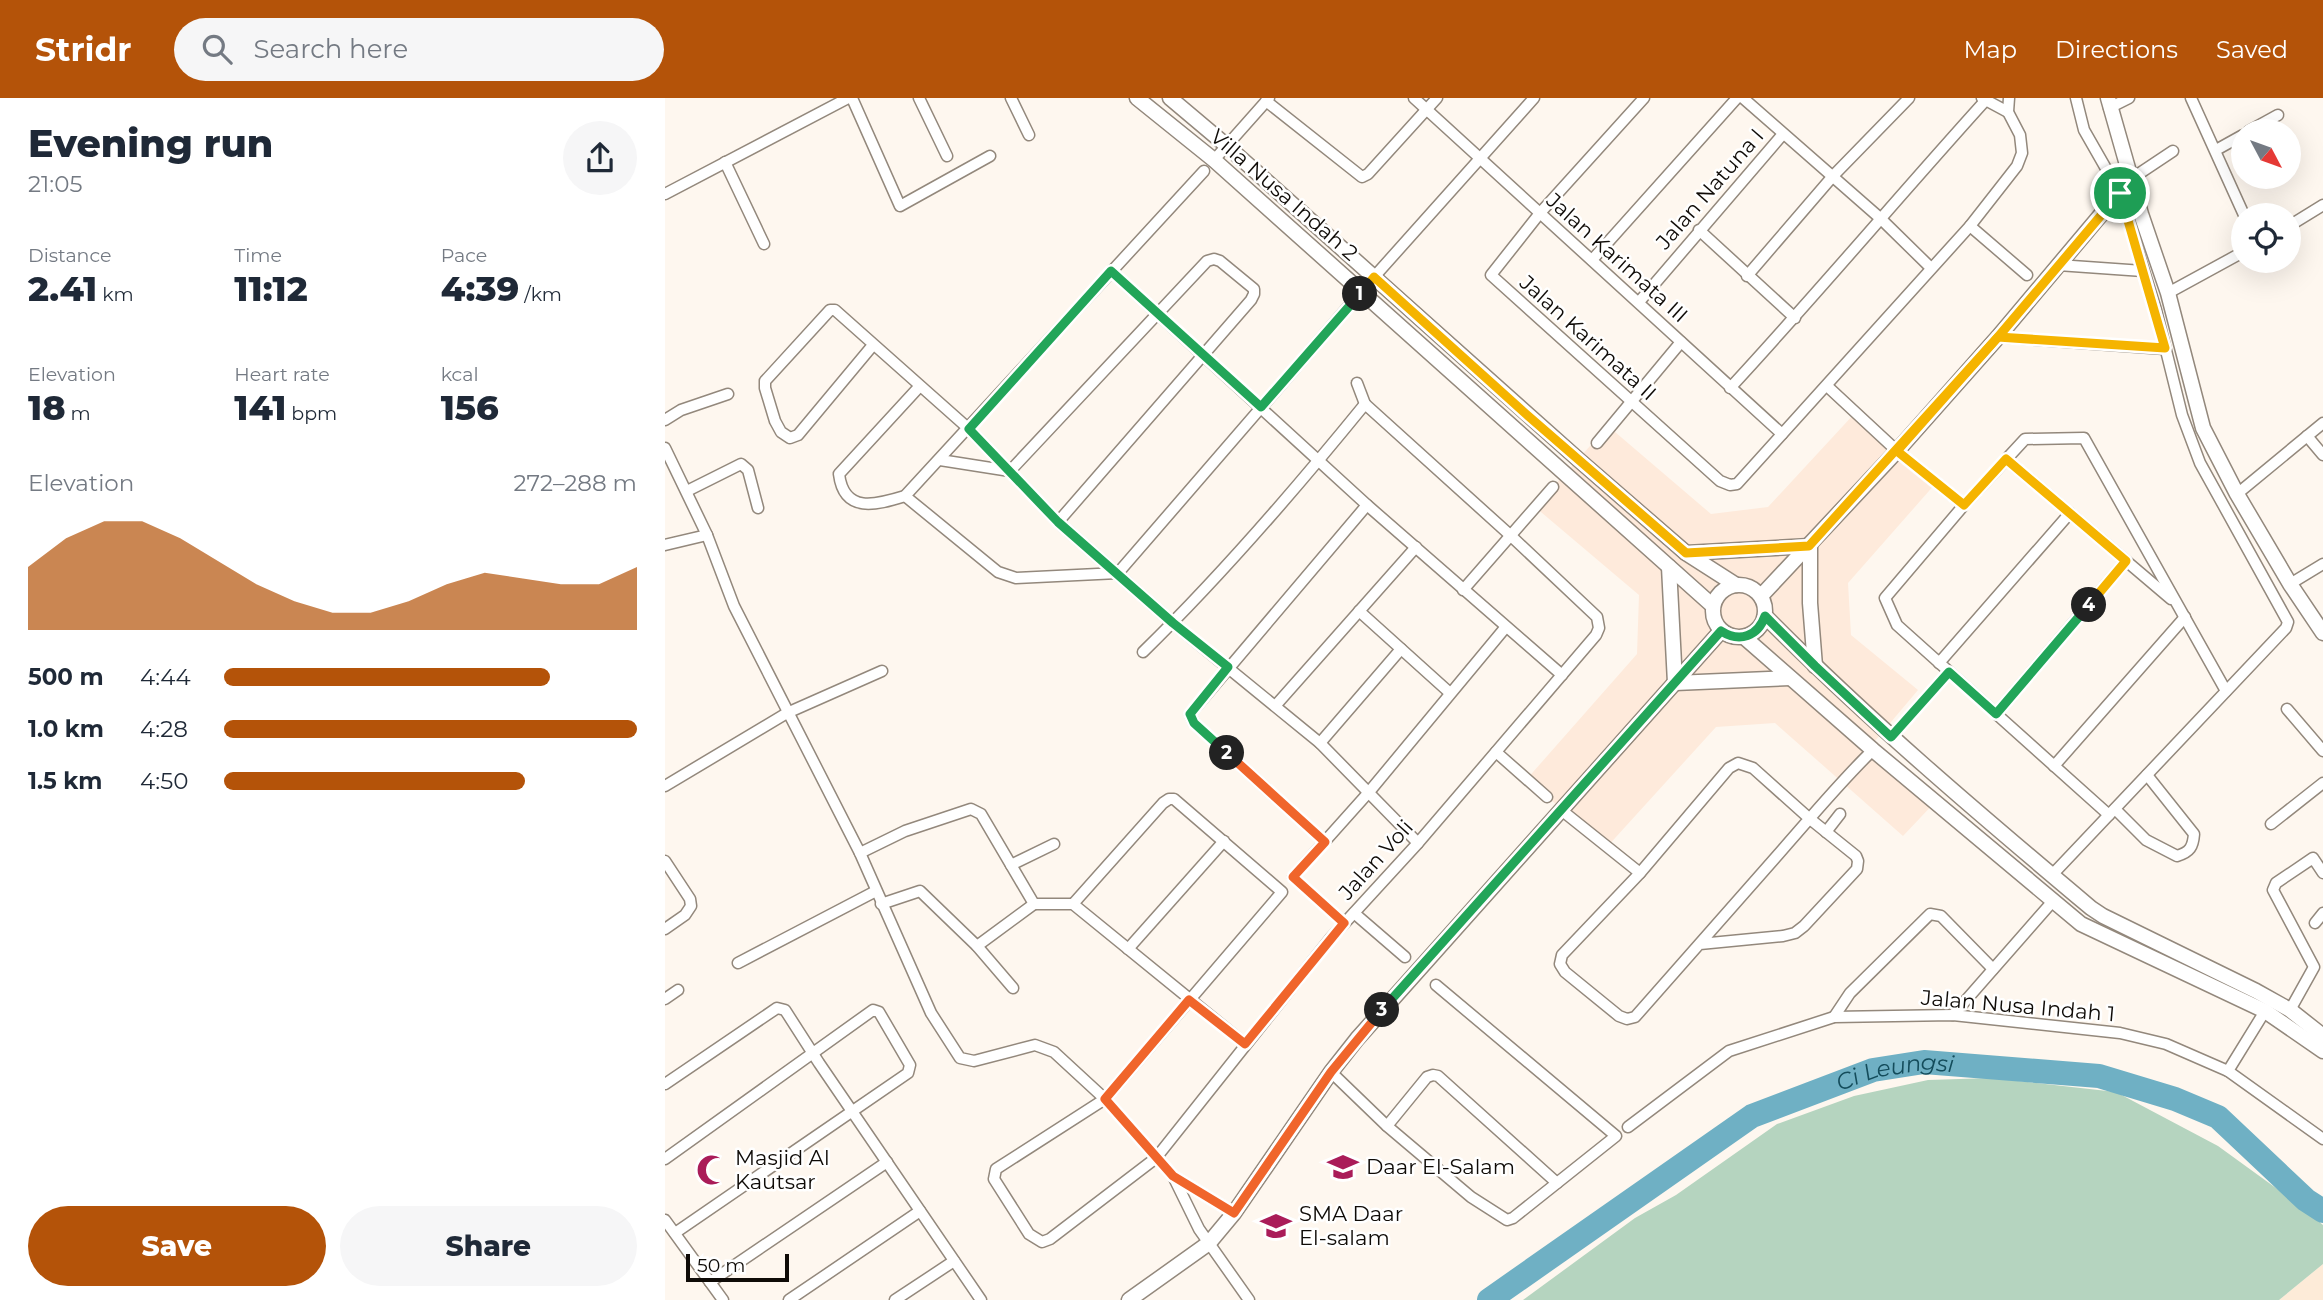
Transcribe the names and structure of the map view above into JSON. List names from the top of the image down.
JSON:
{
  "streets": {
    "street": [
      "Jalan Natuna I",
      "Villa Nusa Indah 2",
      "Jalan Karimata III",
      "Jalan Karimata II",
      "Jalan Voli",
      "Jalan Nusa Indah 1"
    ]
  },
  "crossings": [
    ["Jalan Natuna I", "Jalan Karimata III"],
    ["Jalan Karimata III", "Jalan Karimata II"]
  ],
  "water": ["Ci Leungsi"],
  "places": {
    "school or university": ["Daar El-Salam", "SMA Daar El-salam"],
    "mosque": ["Masjid Al Kautsar"]
  },
  "scale_bar": "50 m",
  "north": "bottom right",
  "page": {
    "header": "Stridr",
    "search": "Search here",
    "nav": ["Map", "Directions", "Saved"],
    "heading": ["Evening run", "21:05"],
    "stats": [
      ["Distance", "2.41 km"],
      ["Time", "11:12"],
      ["Pace", "4:39 /km"],
      ["Elevation", "18 m"],
      ["Heart rate", "141 bpm"],
      ["kcal", "156"]
    ],
    "pins": [
      "1",
      "4",
      "2",
      "3"
    ],
    "chart": ["Elevation", "272–288 m"],
    "list": [
      {
        "name": "500 m",
        "note": "4:44"
      },
      {
        "name": "1.0 km",
        "note": "4:28"
      },
      {
        "name": "1.5 km",
        "note": "4:50"
      }
    ],
    "buttons": ["Save", "Share"],
    "scale": "50 m"
  }
}
